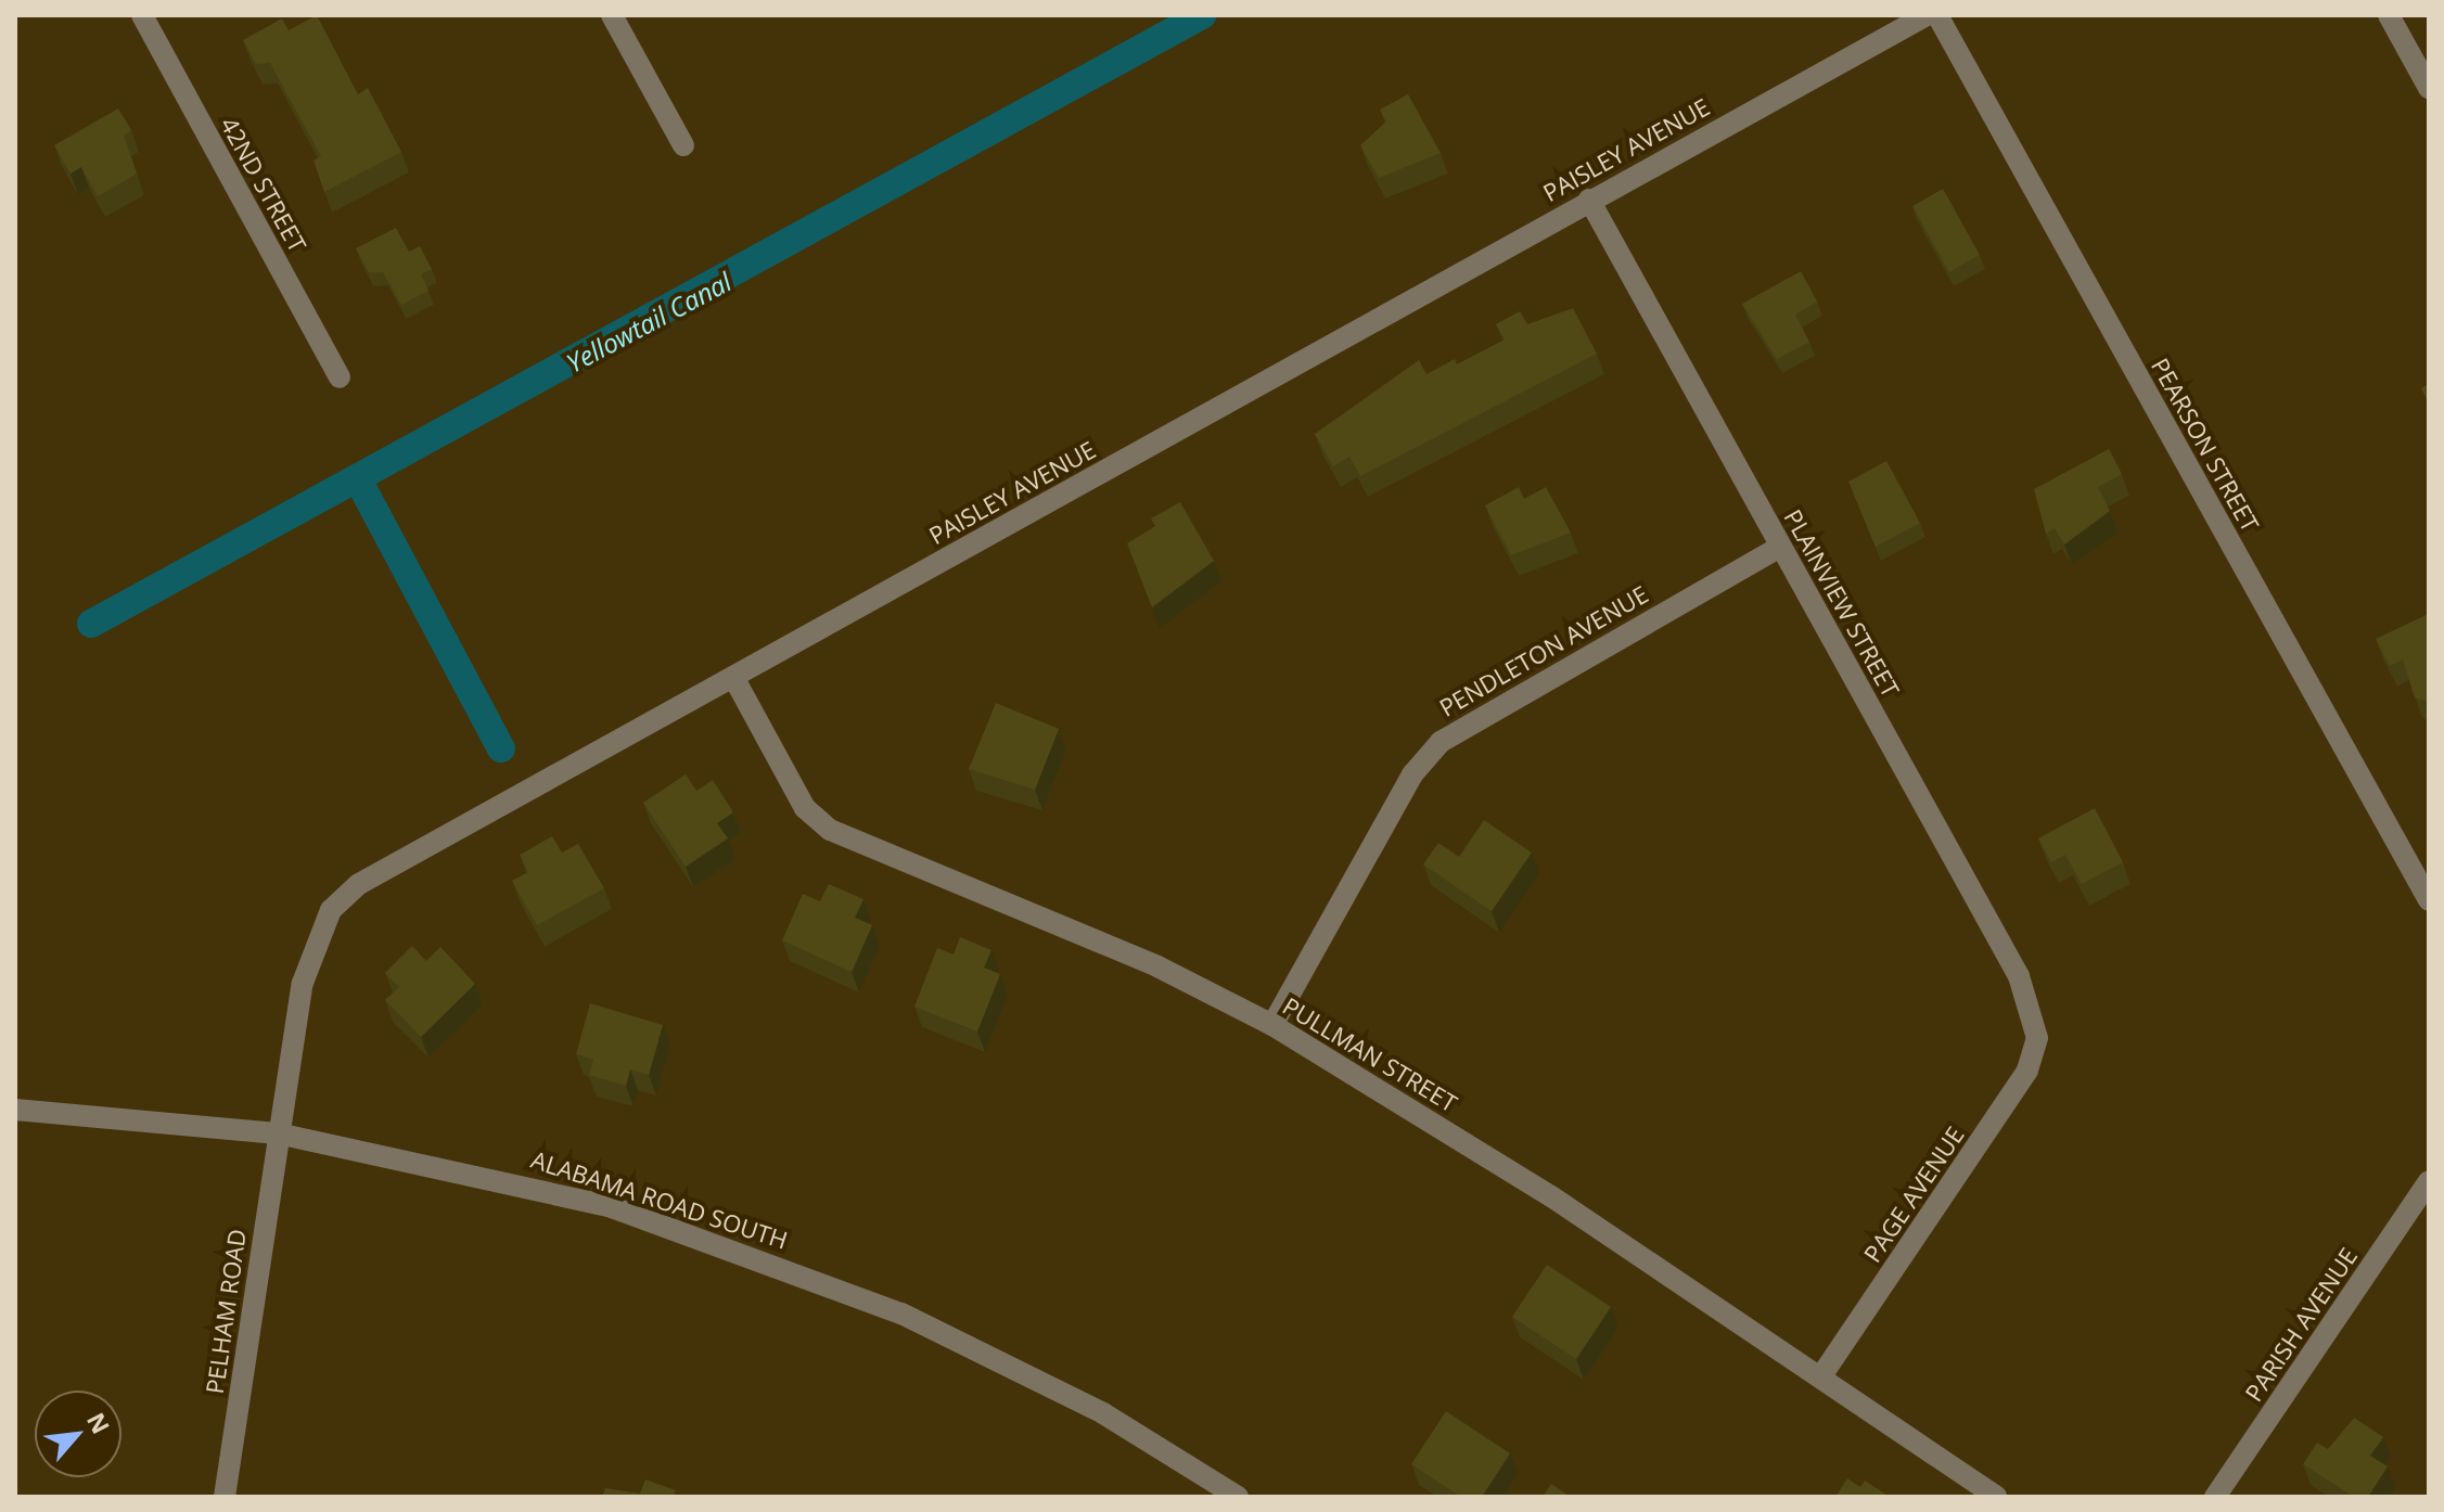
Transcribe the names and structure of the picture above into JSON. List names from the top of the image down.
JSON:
{
  "streets": {
    "street": [
      "PAISLEY AVENUE",
      "42ND STREET",
      "PEARSON STREET",
      "PLAINVIEW STREET",
      "PENDLETON AVENUE",
      "PULLMAN STREET",
      "PAGE AVENUE",
      "ALABAMA ROAD SOUTH",
      "PELHAM ROAD",
      "PARISH AVENUE"
    ]
  },
  "crossings": [
    ["PAISLEY AVENUE", "PLAINVIEW STREET"],
    ["PAISLEY AVENUE", "PULLMAN STREET"],
    ["PAISLEY AVENUE", "ALABAMA ROAD SOUTH"],
    ["PAISLEY AVENUE", "PELHAM ROAD"],
    ["PLAINVIEW STREET", "PENDLETON AVENUE"],
    ["PLAINVIEW STREET", "PAGE AVENUE"],
    ["PENDLETON AVENUE", "PULLMAN STREET"],
    ["PULLMAN STREET", "PAGE AVENUE"],
    ["ALABAMA ROAD SOUTH", "PELHAM ROAD"]
  ],
  "water": ["Yellowtail Canal"],
  "north": "top right"
}
